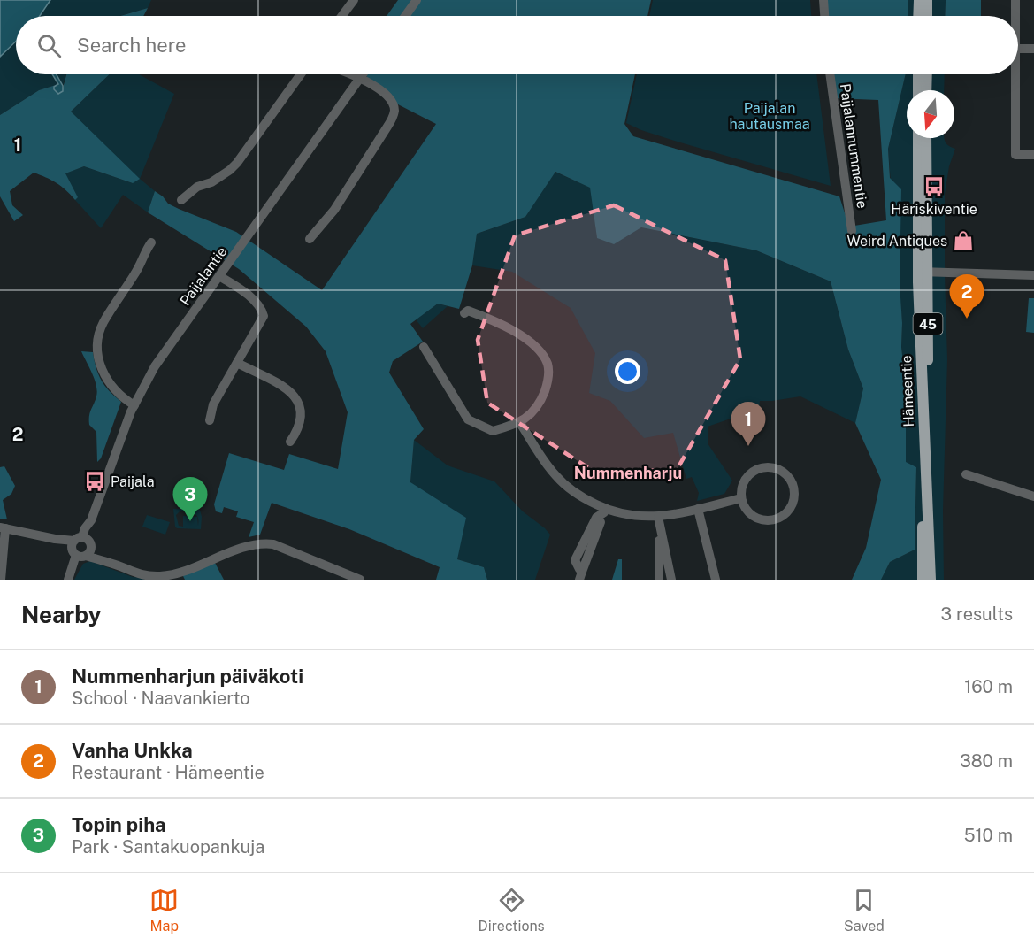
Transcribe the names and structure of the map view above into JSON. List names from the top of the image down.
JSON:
{
  "streets": {
    "main road": ["45", "Hämeentie"],
    "street": ["Paijalannummentie", "Paijalantie"]
  },
  "districts": ["Nummenharju"],
  "parks": ["Paijalan hautausmaa"],
  "places": {
    "bus stop": ["Häriskiventie", "Paijala"],
    "shop": ["Weird Antiques"]
  },
  "north": "bottom",
  "page": {
    "search": "Search here",
    "pins": ["2", "1", "3"],
    "heading": ["Nearby", "3 results"],
    "list": [
      {
        "mark": "1",
        "name": "Nummenharjun päiväkoti",
        "note": "School · Naavankierto",
        "value": "160 m"
      },
      {
        "mark": "2",
        "name": "Vanha Unkka",
        "note": "Restaurant · Hämeentie",
        "value": "380 m"
      },
      {
        "mark": "3",
        "name": "Topin piha",
        "note": "Park · Santakuopankuja",
        "value": "510 m"
      }
    ],
    "nav": ["Map", "Directions", "Saved"]
  },
  "grid": {
    "rows": ["1", "2"]
  }
}
